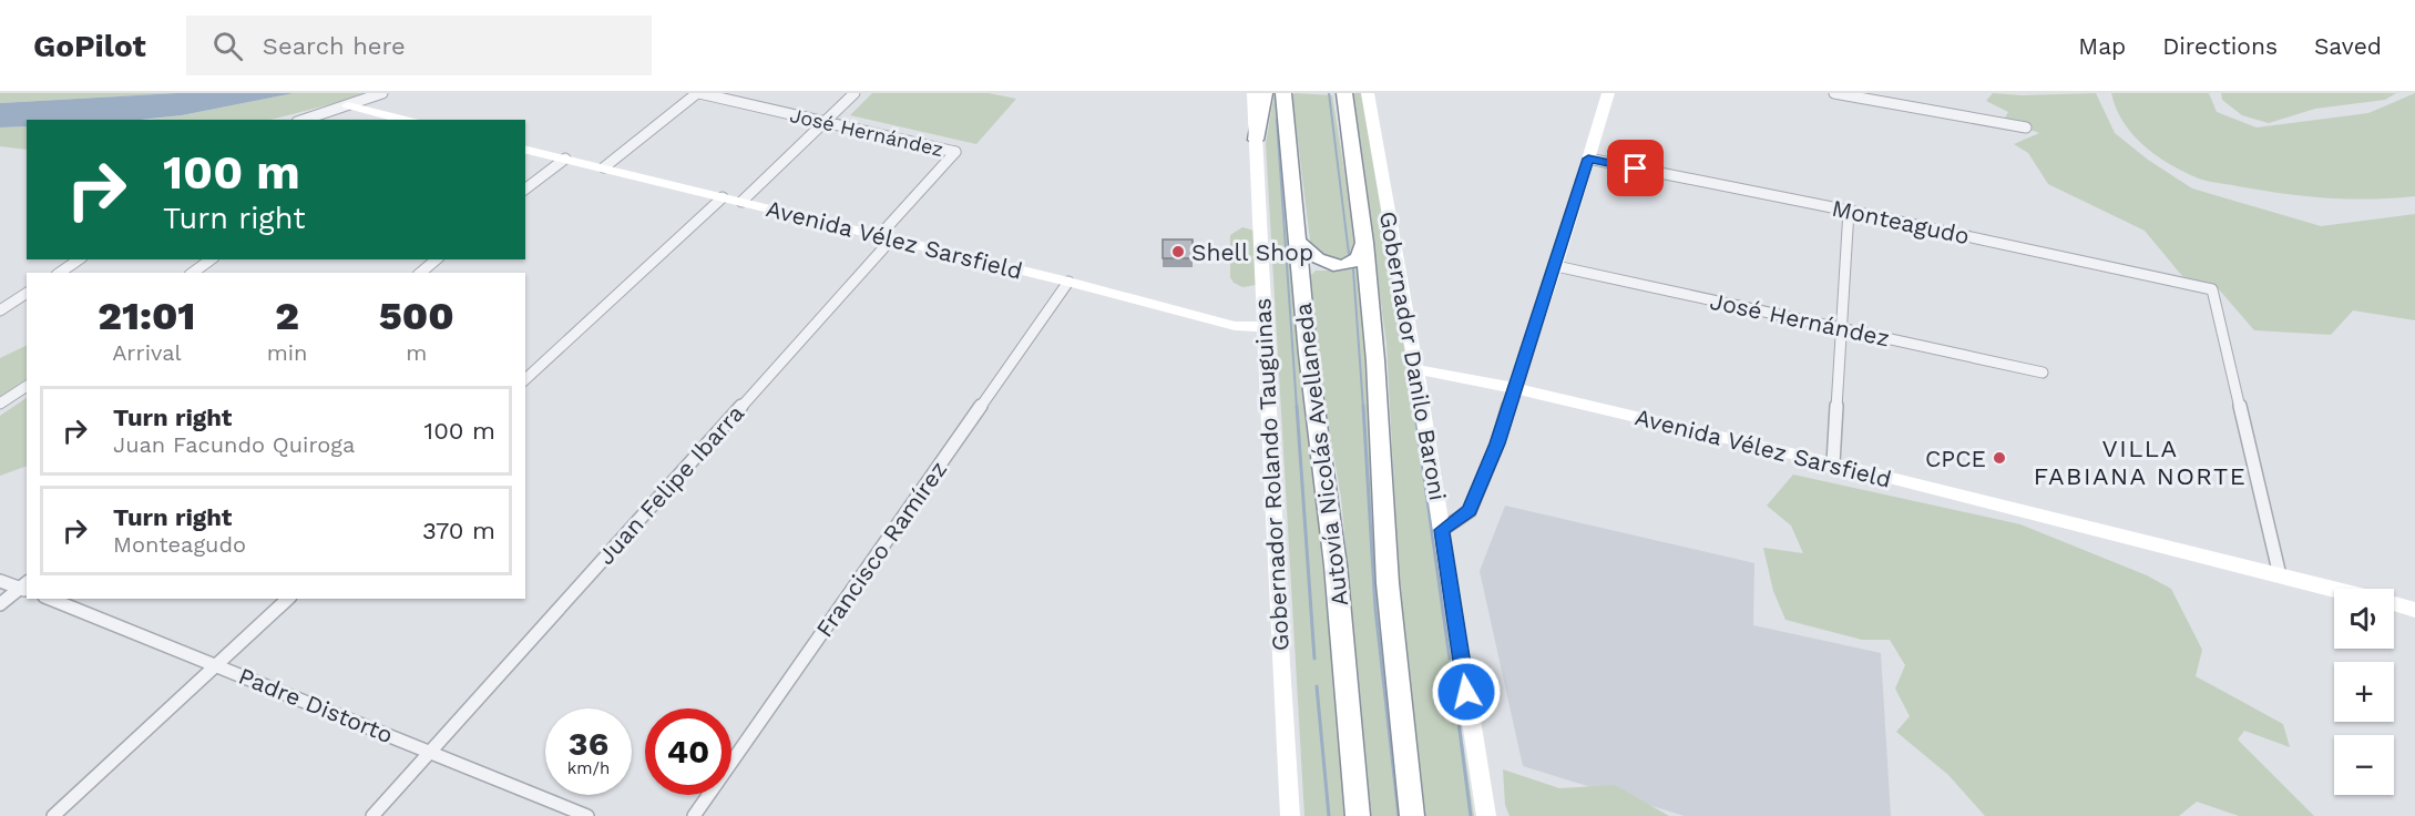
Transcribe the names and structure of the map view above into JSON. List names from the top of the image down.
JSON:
{
  "streets": {
    "highway": ["Autovía Nicolás Avellaneda"],
    "street": [
      "José Hernández",
      "Monteagudo",
      "Avenida Vélez Sarsfield",
      "Gobernador Danilo Baroni",
      "Gobernador Rolando Tauguinas",
      "Juan Felipe Ibarra",
      "Francisco Ramírez",
      "Padre Distorto"
    ]
  },
  "crossings": [
    ["José Hernández", "Juan Felipe Ibarra"],
    ["Monteagudo", "Avenida Vélez Sarsfield"],
    ["Avenida Vélez Sarsfield", "Gobernador Danilo Baroni"],
    ["Avenida Vélez Sarsfield", "Gobernador Rolando Tauguinas"],
    ["Avenida Vélez Sarsfield", "Juan Felipe Ibarra"],
    ["Avenida Vélez Sarsfield", "Francisco Ramírez"],
    ["Juan Felipe Ibarra", "Padre Distorto"]
  ],
  "districts": ["VILLA FABIANA NORTE"],
  "places": ["Shell Shop", "CPCE"],
  "page": {
    "header": "GoPilot",
    "search": "Search here",
    "nav": ["Map", "Directions", "Saved"],
    "turn": ["100 m", "Turn right"],
    "eta": [
      "21:01",
      "Arrival",
      "2",
      "min",
      "500",
      "m"
    ],
    "list": [
      {
        "name": "Turn right",
        "note": "Juan Facundo Quiroga",
        "value": "100 m"
      },
      {
        "name": "Turn right",
        "note": "Monteagudo",
        "value": "370 m"
      }
    ],
    "map_buttons": ["+", "−"],
    "speed": "36 km/h",
    "limit": "40"
  }
}
